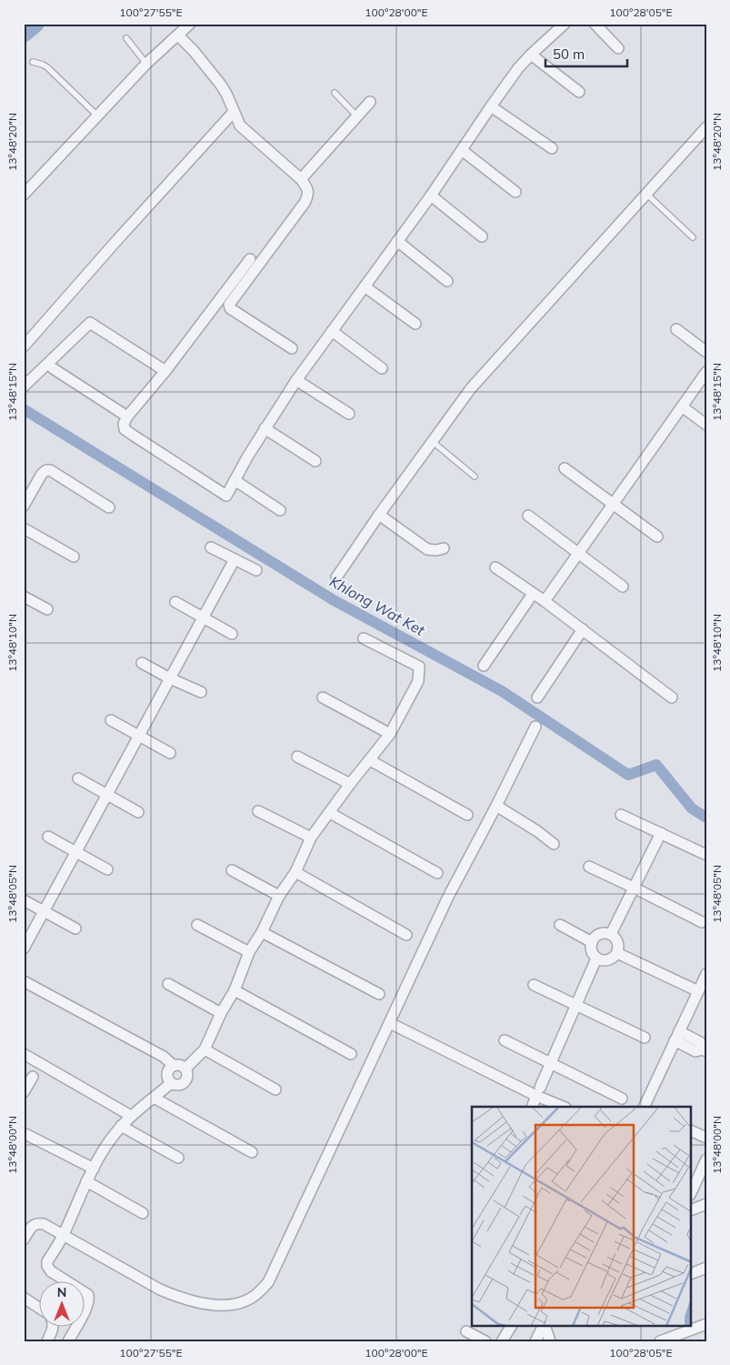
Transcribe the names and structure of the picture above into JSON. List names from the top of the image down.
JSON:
{
  "water": ["Khlong Wat Ket"],
  "scale_bar": "50 m",
  "north": "top",
  "coordinates": [
    "100°27'55\"E",
    "100°28'00\"E",
    "100°28'05\"E",
    "13°48'20\"N",
    "13°48'15\"N",
    "13°48'10\"N",
    "13°48'05\"N",
    "13°48'00\"N"
  ]
}
